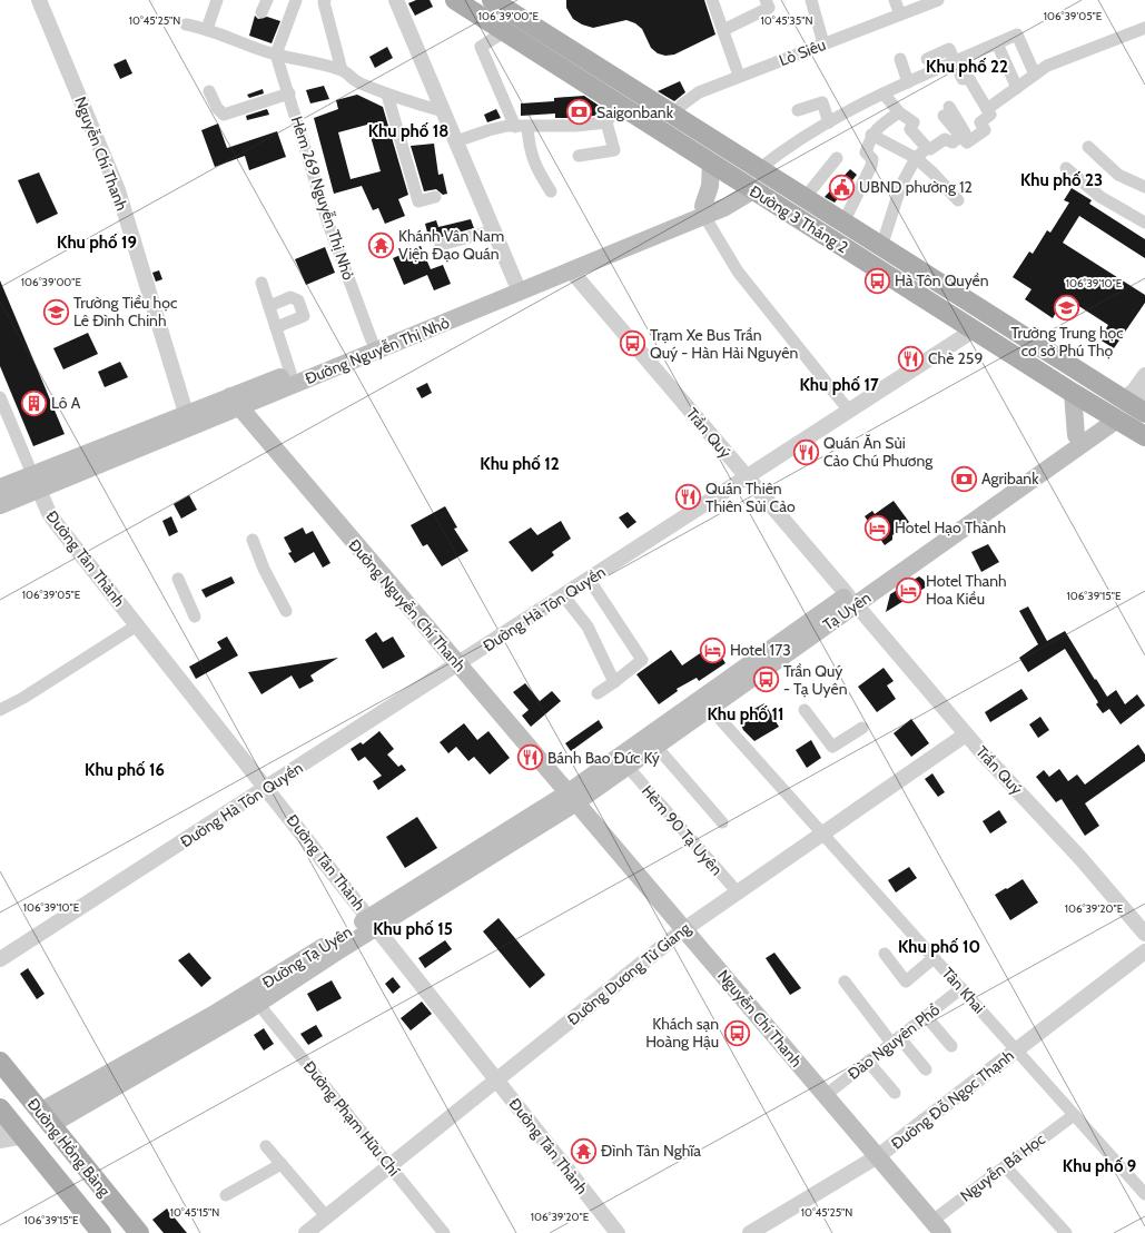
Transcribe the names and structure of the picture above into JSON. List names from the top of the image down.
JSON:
{
  "streets": {
    "main road": [
      "Nguyễn Chí Thanh",
      "Đường 3 Tháng 2",
      "Đường Nguyễn Thị Nhỏ",
      "Đường Nguyễn Chí Thanh",
      "Tạ Uyên",
      "Đường Tạ Uyên",
      "Đường Hồng Bàng"
    ],
    "street": [
      "Lò Siêu",
      "Hẻm 269 Nguyễn Thị Nhỏ",
      "Trần Quý",
      "Đường Tân Thành",
      "Đường Hà Tôn Quyền",
      "Hẻm 90 Tạ Uyên",
      "Đường Dương Tử Giang",
      "Tân Khai",
      "Đào Nguyên Phổ",
      "Đường Đỗ Ngọc Thạnh",
      "Đường Phạm Hữu Chí",
      "Nguyễn Bá Học"
    ]
  },
  "crossings": [
    ["Lò Siêu", "Đường 3 Tháng 2"],
    ["Nguyễn Chí Thanh", "Đường Nguyễn Chí Thanh"],
    ["Nguyễn Chí Thanh", "Tạ Uyên"],
    ["Nguyễn Chí Thanh", "Đường Tạ Uyên"],
    ["Nguyễn Chí Thanh", "Đường Dương Tử Giang"],
    ["Nguyễn Chí Thanh", "Đào Nguyên Phổ"],
    ["Nguyễn Chí Thanh", "Đường Đỗ Ngọc Thạnh"],
    ["Nguyễn Chí Thanh", "Nguyễn Bá Học"],
    ["Hẻm 269 Nguyễn Thị Nhỏ", "Đường Nguyễn Thị Nhỏ"],
    ["Đường 3 Tháng 2", "Đường Nguyễn Thị Nhỏ"],
    ["Đường 3 Tháng 2", "Đường Hà Tôn Quyền"],
    ["Đường 3 Tháng 2", "Tạ Uyên"],
    ["Đường Nguyễn Thị Nhỏ", "Trần Quý"],
    ["Đường Nguyễn Thị Nhỏ", "Đường Nguyễn Chí Thanh"],
    ["Trần Quý", "Đường Hà Tôn Quyền"],
    ["Trần Quý", "Tạ Uyên"],
    ["Trần Quý", "Đường Dương Tử Giang"],
    ["Đường Tân Thành", "Đường Hà Tôn Quyền"],
    ["Đường Tân Thành", "Đường Tạ Uyên"],
    ["Đường Tân Thành", "Đường Dương Tử Giang"],
    ["Đường Nguyễn Chí Thanh", "Đường Hà Tôn Quyền"],
    ["Đường Nguyễn Chí Thanh", "Tạ Uyên"],
    ["Đường Nguyễn Chí Thanh", "Đường Tạ Uyên"],
    ["Tạ Uyên", "Hẻm 90 Tạ Uyên"],
    ["Tạ Uyên", "Đường Tạ Uyên"],
    ["Tạ Uyên", "Tân Khai"],
    ["Hẻm 90 Tạ Uyên", "Đường Dương Tử Giang"],
    ["Đường Tạ Uyên", "Đường Phạm Hữu Chí"],
    ["Đường Tạ Uyên", "Đường Hồng Bàng"],
    ["Đường Dương Tử Giang", "Tân Khai"],
    ["Đường Dương Tử Giang", "Đường Phạm Hữu Chí"],
    ["Tân Khai", "Đào Nguyên Phổ"],
    ["Tân Khai", "Đường Đỗ Ngọc Thạnh"],
    ["Tân Khai", "Nguyễn Bá Học"]
  ],
  "districts": [
    "Khu phố 22",
    "Khu phố 18",
    "Khu phố 23",
    "Khu phố 19",
    "Khu phố 17",
    "Khu phố 12",
    "Khu phố 11",
    "Khu phố 16",
    "Khu phố 15",
    "Khu phố 10",
    "Khu phố 9"
  ],
  "places": {
    "bank": ["Saigonbank", "Agribank"],
    "public building": ["UBND phường 12"],
    "temple": ["Khánh Vân Nam Viện Đạo Quán", "Đình Tân Nghĩa"],
    "bus stop": [
      "Hà Tôn Quyền",
      "Trạm Xe Bus Trần Quý - Hàn Hải Nguyên",
      "Trần Quý - Tạ Uyên",
      "Khách sạn Hoàng Hậu"
    ],
    "school or university": ["Trường Trung học cơ sở Phú Thọ", "Trường Tiểu học Lê Đình Chinh"],
    "restaurant": [
      "Chè 259",
      "Quán Ăn Sủi Cảo Chú Phương",
      "Quán Thiên Thiên Sủi Cảo",
      "Bánh Bao Đức Ký"
    ],
    "building": ["Lô A"],
    "hotel": ["Hotel Hạo Thành", "Hotel Thanh Hoa Kiều", "Hotel 173"]
  },
  "coordinates": [
    "106°39'00\"E",
    "106°39'05\"E",
    "10°45'25\"N",
    "10°45'35\"N",
    "106°39'10\"E",
    "106°39'15\"E",
    "106°39'20\"E",
    "10°45'15\"N"
  ]
}
